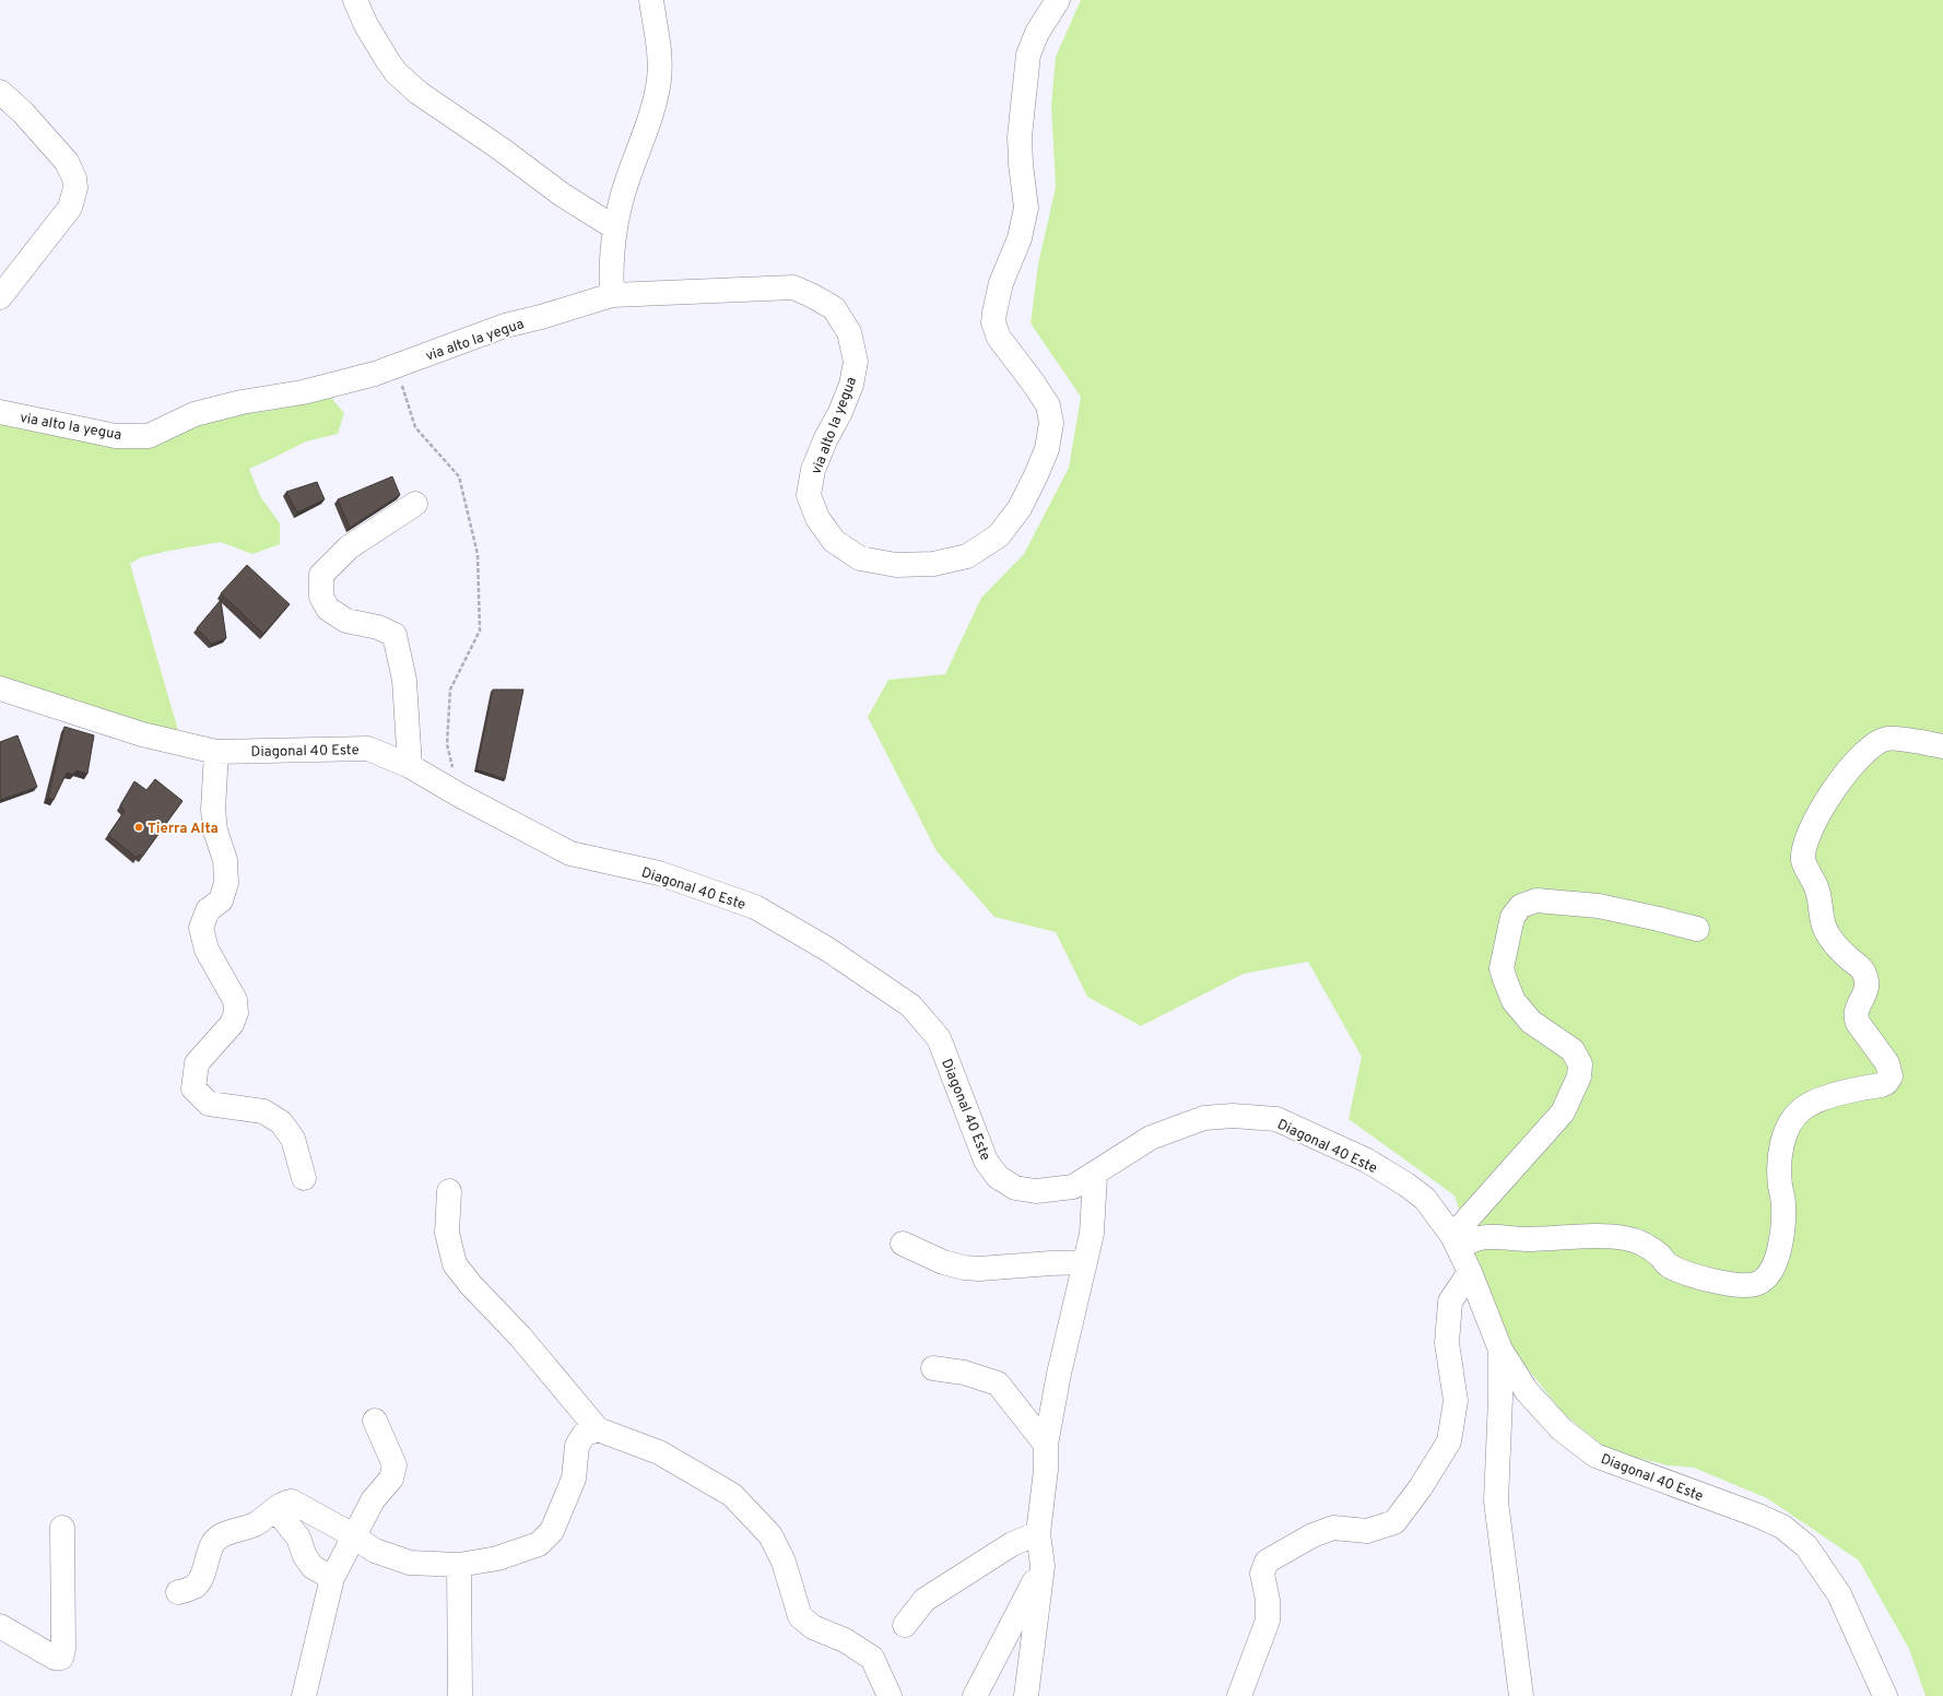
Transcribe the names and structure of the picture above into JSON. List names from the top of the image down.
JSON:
{
  "streets": {
    "street": ["via alto la yegua", "Diagonal 40 Este"]
  },
  "places": ["Tierra Alta"]
}
